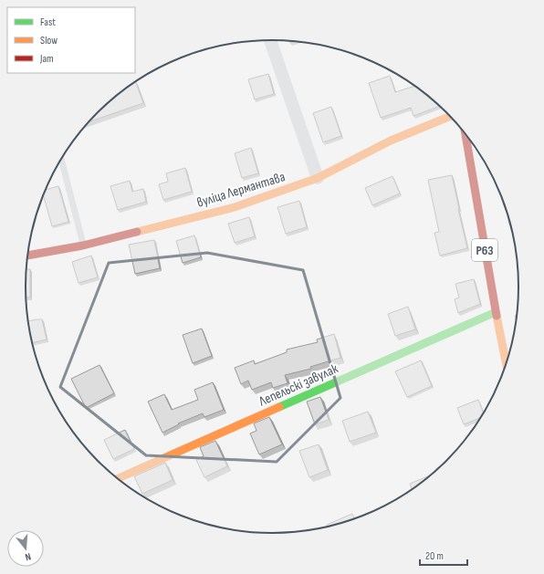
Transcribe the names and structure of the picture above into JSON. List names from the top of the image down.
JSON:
{
  "streets": {
    "street": ["вуліца Лермантава", "Р63", "Лепельскі завулак"]
  },
  "crossings": [
    ["Р63", "Лепельскі завулак"]
  ],
  "legend": ["Fast", "Slow", "Jam"],
  "scale_bar": "20 m",
  "north": "bottom"
}
